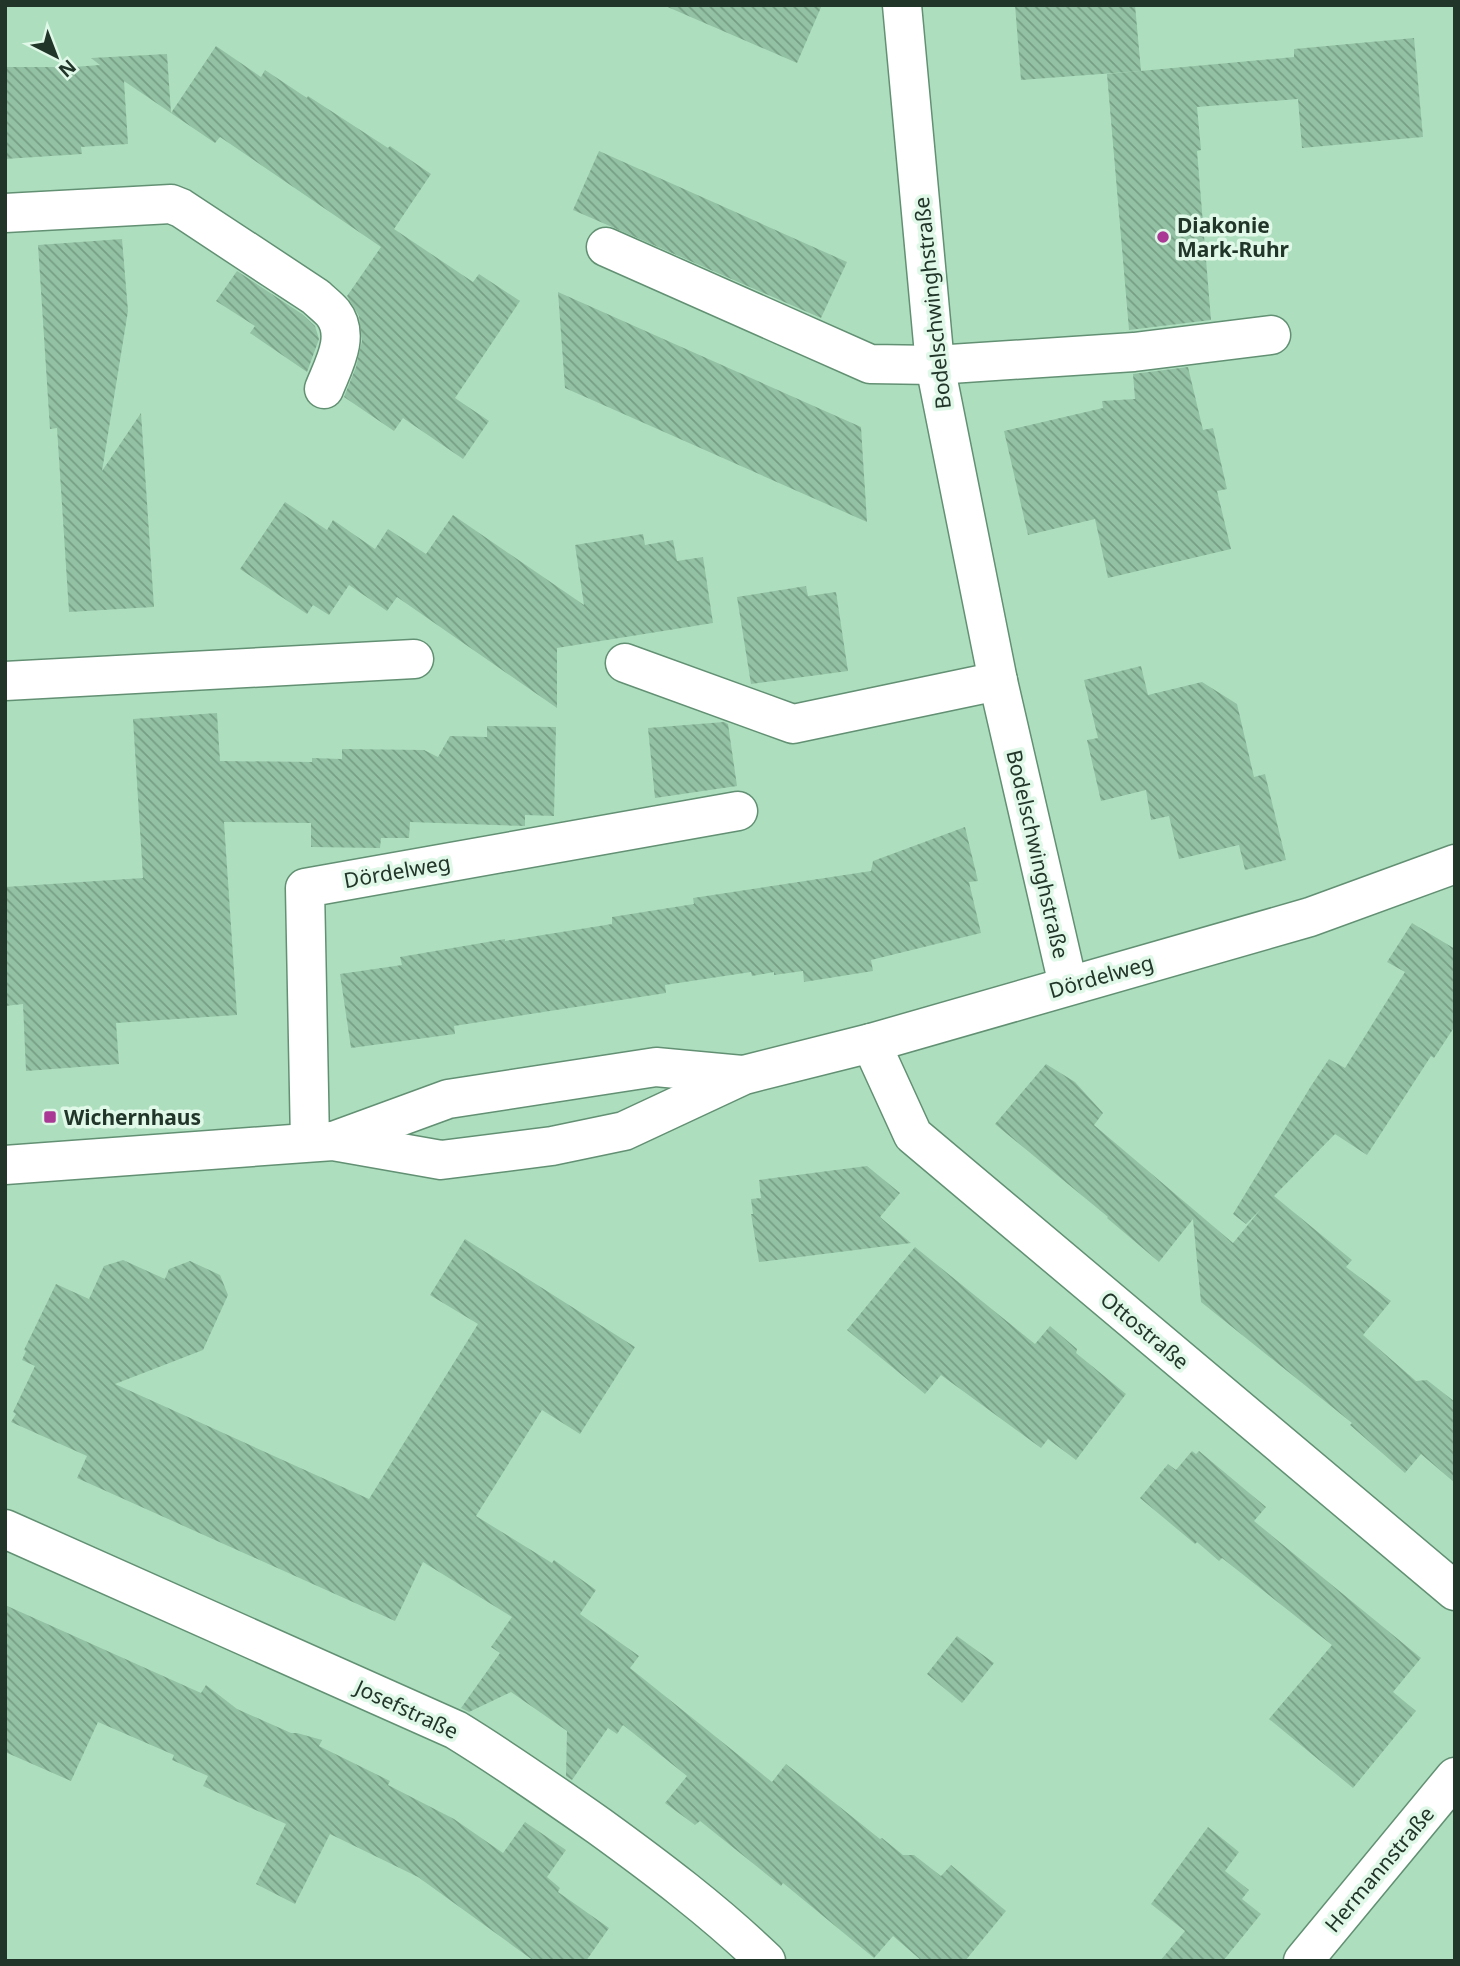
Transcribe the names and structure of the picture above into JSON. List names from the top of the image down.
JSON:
{
  "streets": {
    "street": [
      "Bodelschwinghstraße",
      "Dördelweg",
      "Ottostraße",
      "Josefstraße",
      "Hermannstraße"
    ]
  },
  "crossings": [
    ["Bodelschwinghstraße", "Dördelweg"],
    ["Dördelweg", "Ottostraße"]
  ],
  "places": {
    "other": ["Diakonie Mark-Ruhr"],
    "transit": ["Wichernhaus"]
  },
  "north": "bottom right"
}
